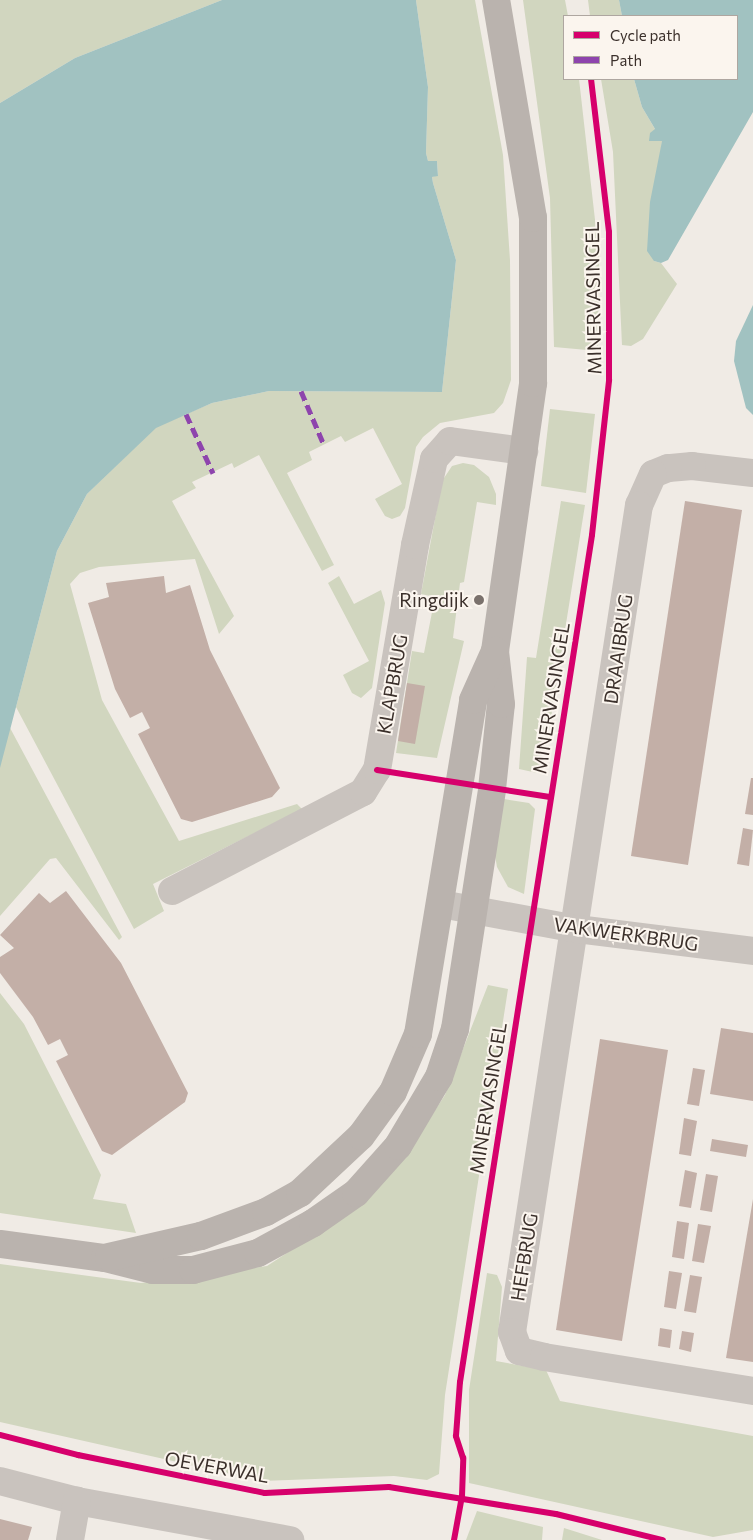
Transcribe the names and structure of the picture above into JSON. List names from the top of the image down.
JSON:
{
  "streets": {
    "street": [
      "DRAAIBRUG",
      "KLAPBRUG",
      "VAKWERKBRUG",
      "HEFBRUG"
    ],
    "cycle path": ["MINERVASINGEL", "OEVERWAL"]
  },
  "crossings": [
    ["DRAAIBRUG", "VAKWERKBRUG"],
    ["DRAAIBRUG", "HEFBRUG"],
    ["VAKWERKBRUG", "HEFBRUG"]
  ],
  "places": ["Ringdijk"],
  "legend": ["Cycle path", "Path"]
}
